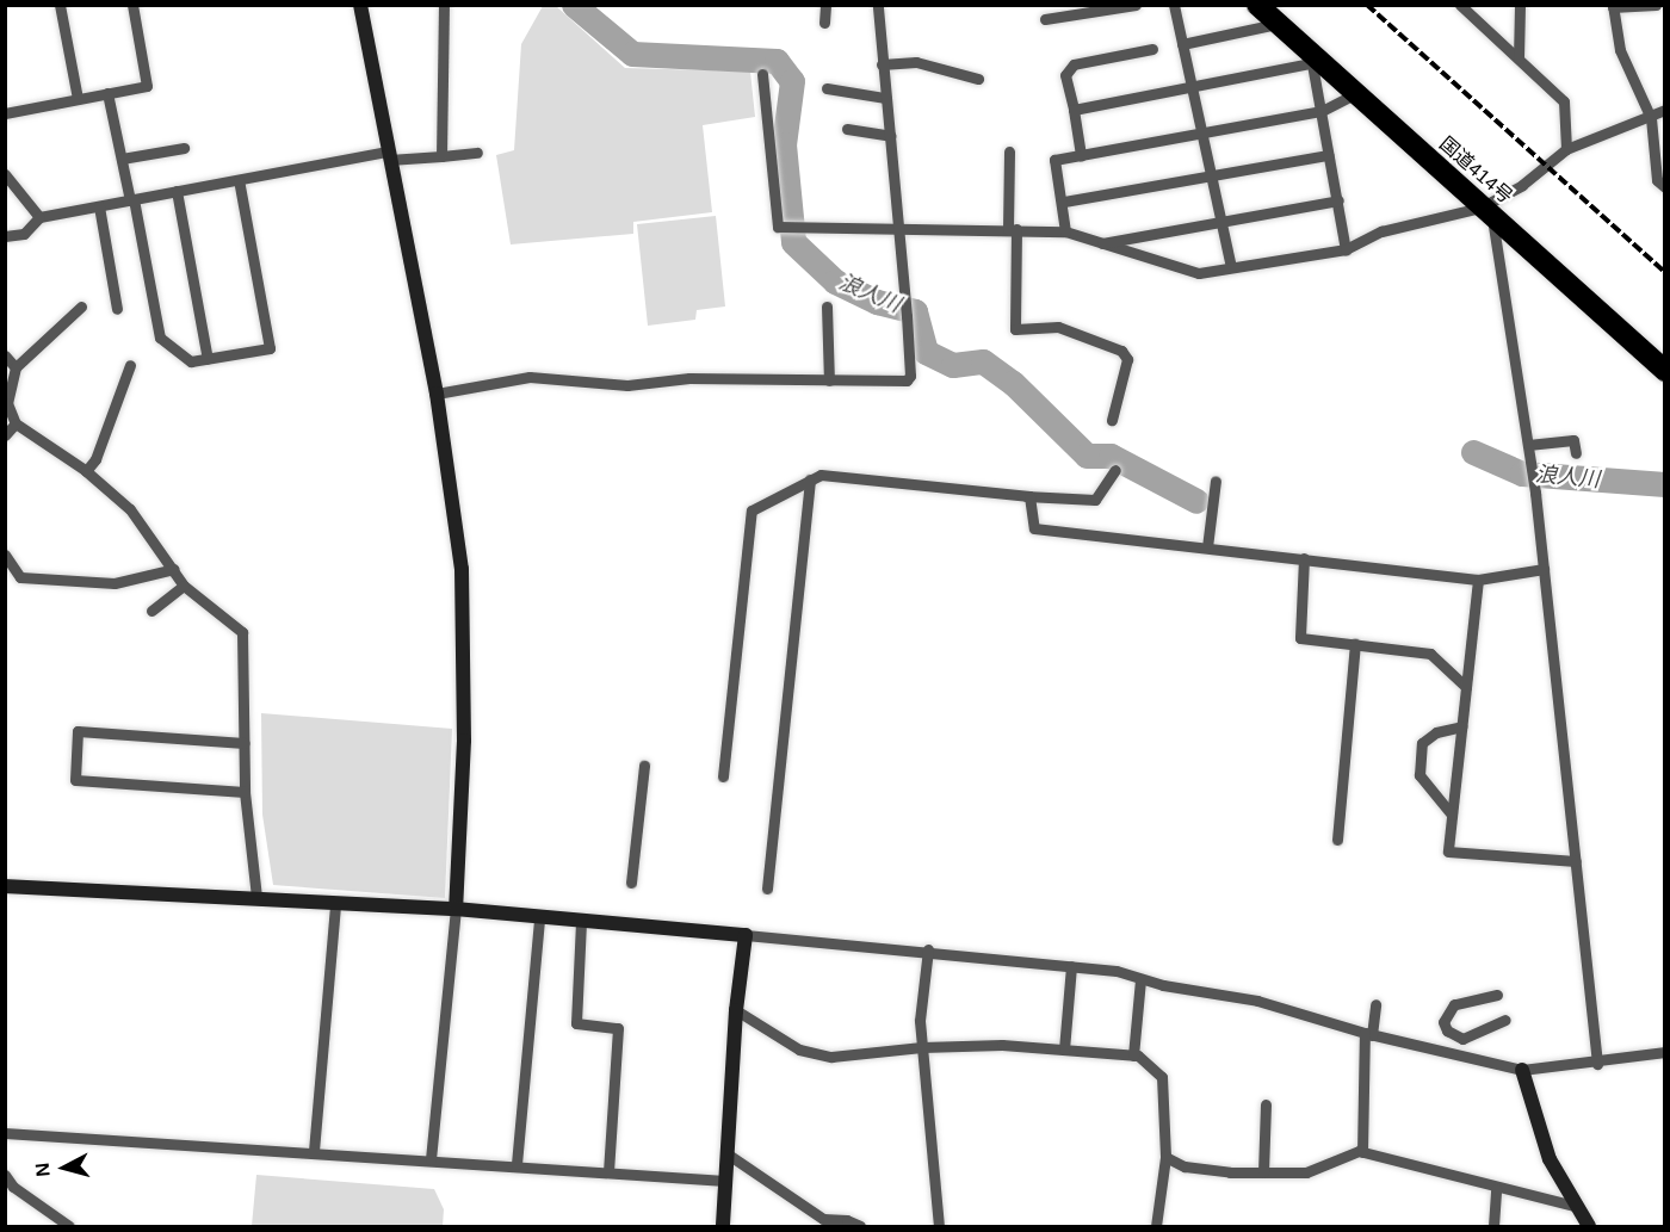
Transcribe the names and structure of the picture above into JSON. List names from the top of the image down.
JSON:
{
  "streets": {
    "highway": ["国道414号"]
  },
  "water": ["浪人川"],
  "north": "left"
}
